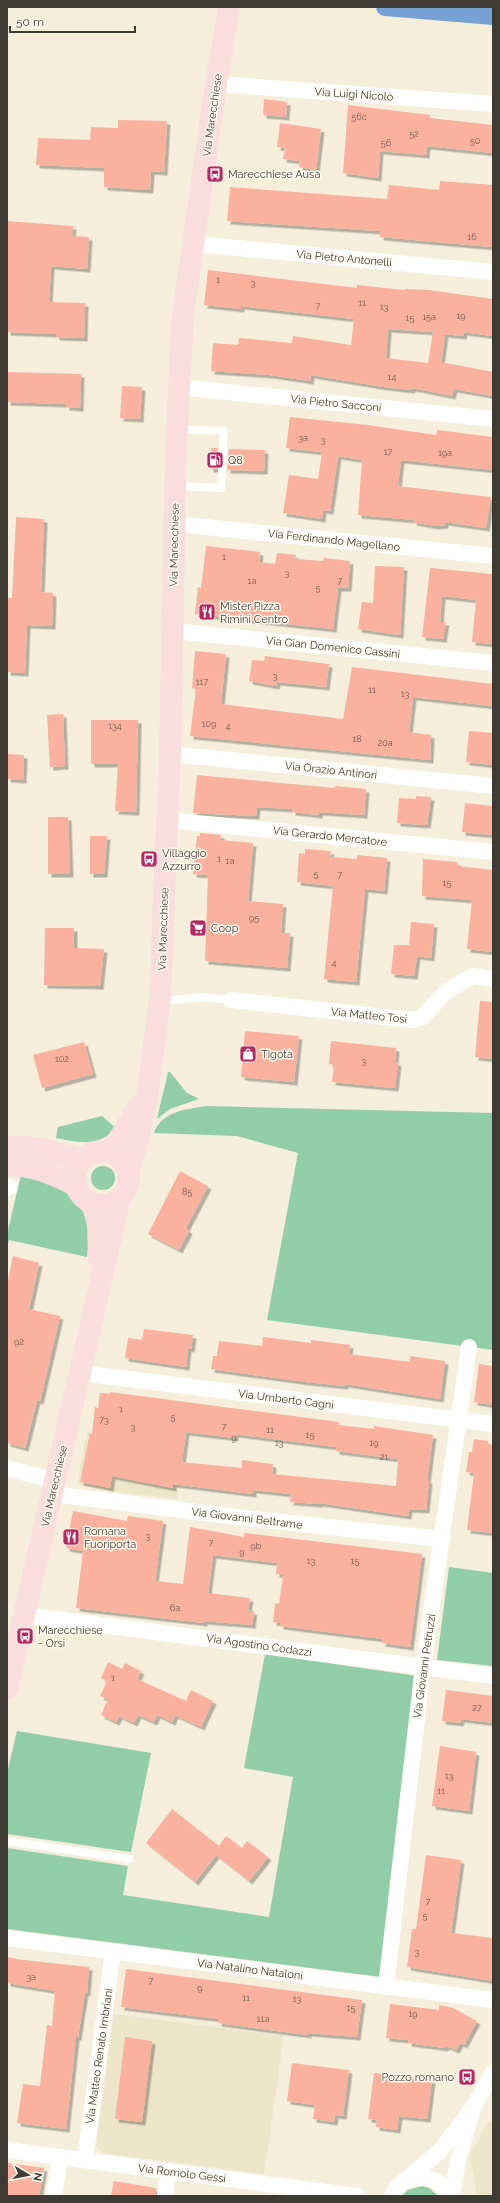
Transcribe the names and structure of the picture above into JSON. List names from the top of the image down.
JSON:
{
  "streets": {
    "main road": ["Via Marecchiese"],
    "street": [
      "Via Luigi Nicolò",
      "Via Pietro Antonelli",
      "Via Pietro Sacconi",
      "Via Ferdinando Magellano",
      "Via Gian Domenico Cassini",
      "Via Orazio Antinori",
      "Via Gerardo Mercatore",
      "Via Matteo Tosi",
      "Via Umberto Cagni",
      "Via Giovanni Beltrame",
      "Via Agostino Codazzi",
      "Via Giovanni Petruzzi",
      "Via Natalino Nataloni",
      "Via Matteo Renato Imbriani",
      "Via Romolo Gessi"
    ]
  },
  "crossings": [
    ["Via Luigi Nicolò", "Via Marecchiese"],
    ["Via Marecchiese", "Via Pietro Antonelli"],
    ["Via Marecchiese", "Via Pietro Sacconi"],
    ["Via Marecchiese", "Via Ferdinando Magellano"],
    ["Via Marecchiese", "Via Gian Domenico Cassini"],
    ["Via Marecchiese", "Via Orazio Antinori"],
    ["Via Marecchiese", "Via Gerardo Mercatore"],
    ["Via Marecchiese", "Via Umberto Cagni"],
    ["Via Marecchiese", "Via Giovanni Beltrame"],
    ["Via Marecchiese", "Via Agostino Codazzi"],
    ["Via Umberto Cagni", "Via Giovanni Petruzzi"],
    ["Via Giovanni Beltrame", "Via Giovanni Petruzzi"],
    ["Via Agostino Codazzi", "Via Giovanni Petruzzi"],
    ["Via Giovanni Petruzzi", "Via Natalino Nataloni"],
    ["Via Natalino Nataloni", "Via Matteo Renato Imbriani"],
    ["Via Matteo Renato Imbriani", "Via Romolo Gessi"]
  ],
  "places": {
    "bus stop": [
      "Marecchiese Ausa",
      "Villaggio Azzurro",
      "Marecchiese - Orsi",
      "Pozzo romano"
    ],
    "fuel station": ["Q8"],
    "restaurant": ["Mister Pizza Rimini Centro", "Romana Fuoriporta"],
    "supermarket": ["Coop"],
    "shop": ["Tigotà"]
  },
  "house_numbers": [
    "56c",
    "52",
    "50",
    "56",
    "16",
    "1",
    "3",
    "11",
    "7",
    "13",
    "19",
    "15a",
    "15",
    "14",
    "3a",
    "3",
    "17",
    "19a",
    "1",
    "3",
    "1a",
    "7",
    "5",
    "3",
    "117",
    "11",
    "13",
    "109",
    "134",
    "4",
    "18",
    "20a",
    "1",
    "1a",
    "5",
    "7",
    "15",
    "95",
    "4",
    "102",
    "3",
    "85",
    "92",
    "1",
    "5",
    "73",
    "3",
    "7",
    "11",
    "15",
    "9",
    "13",
    "19",
    "21",
    "3",
    "7",
    "9b",
    "9",
    "13",
    "15",
    "6a",
    "1",
    "27",
    "13",
    "11",
    "7",
    "5",
    "3",
    "3a",
    "7",
    "9",
    "11",
    "13",
    "15",
    "19",
    "11a"
  ],
  "scale_bar": "50 m",
  "north": "right"
}
